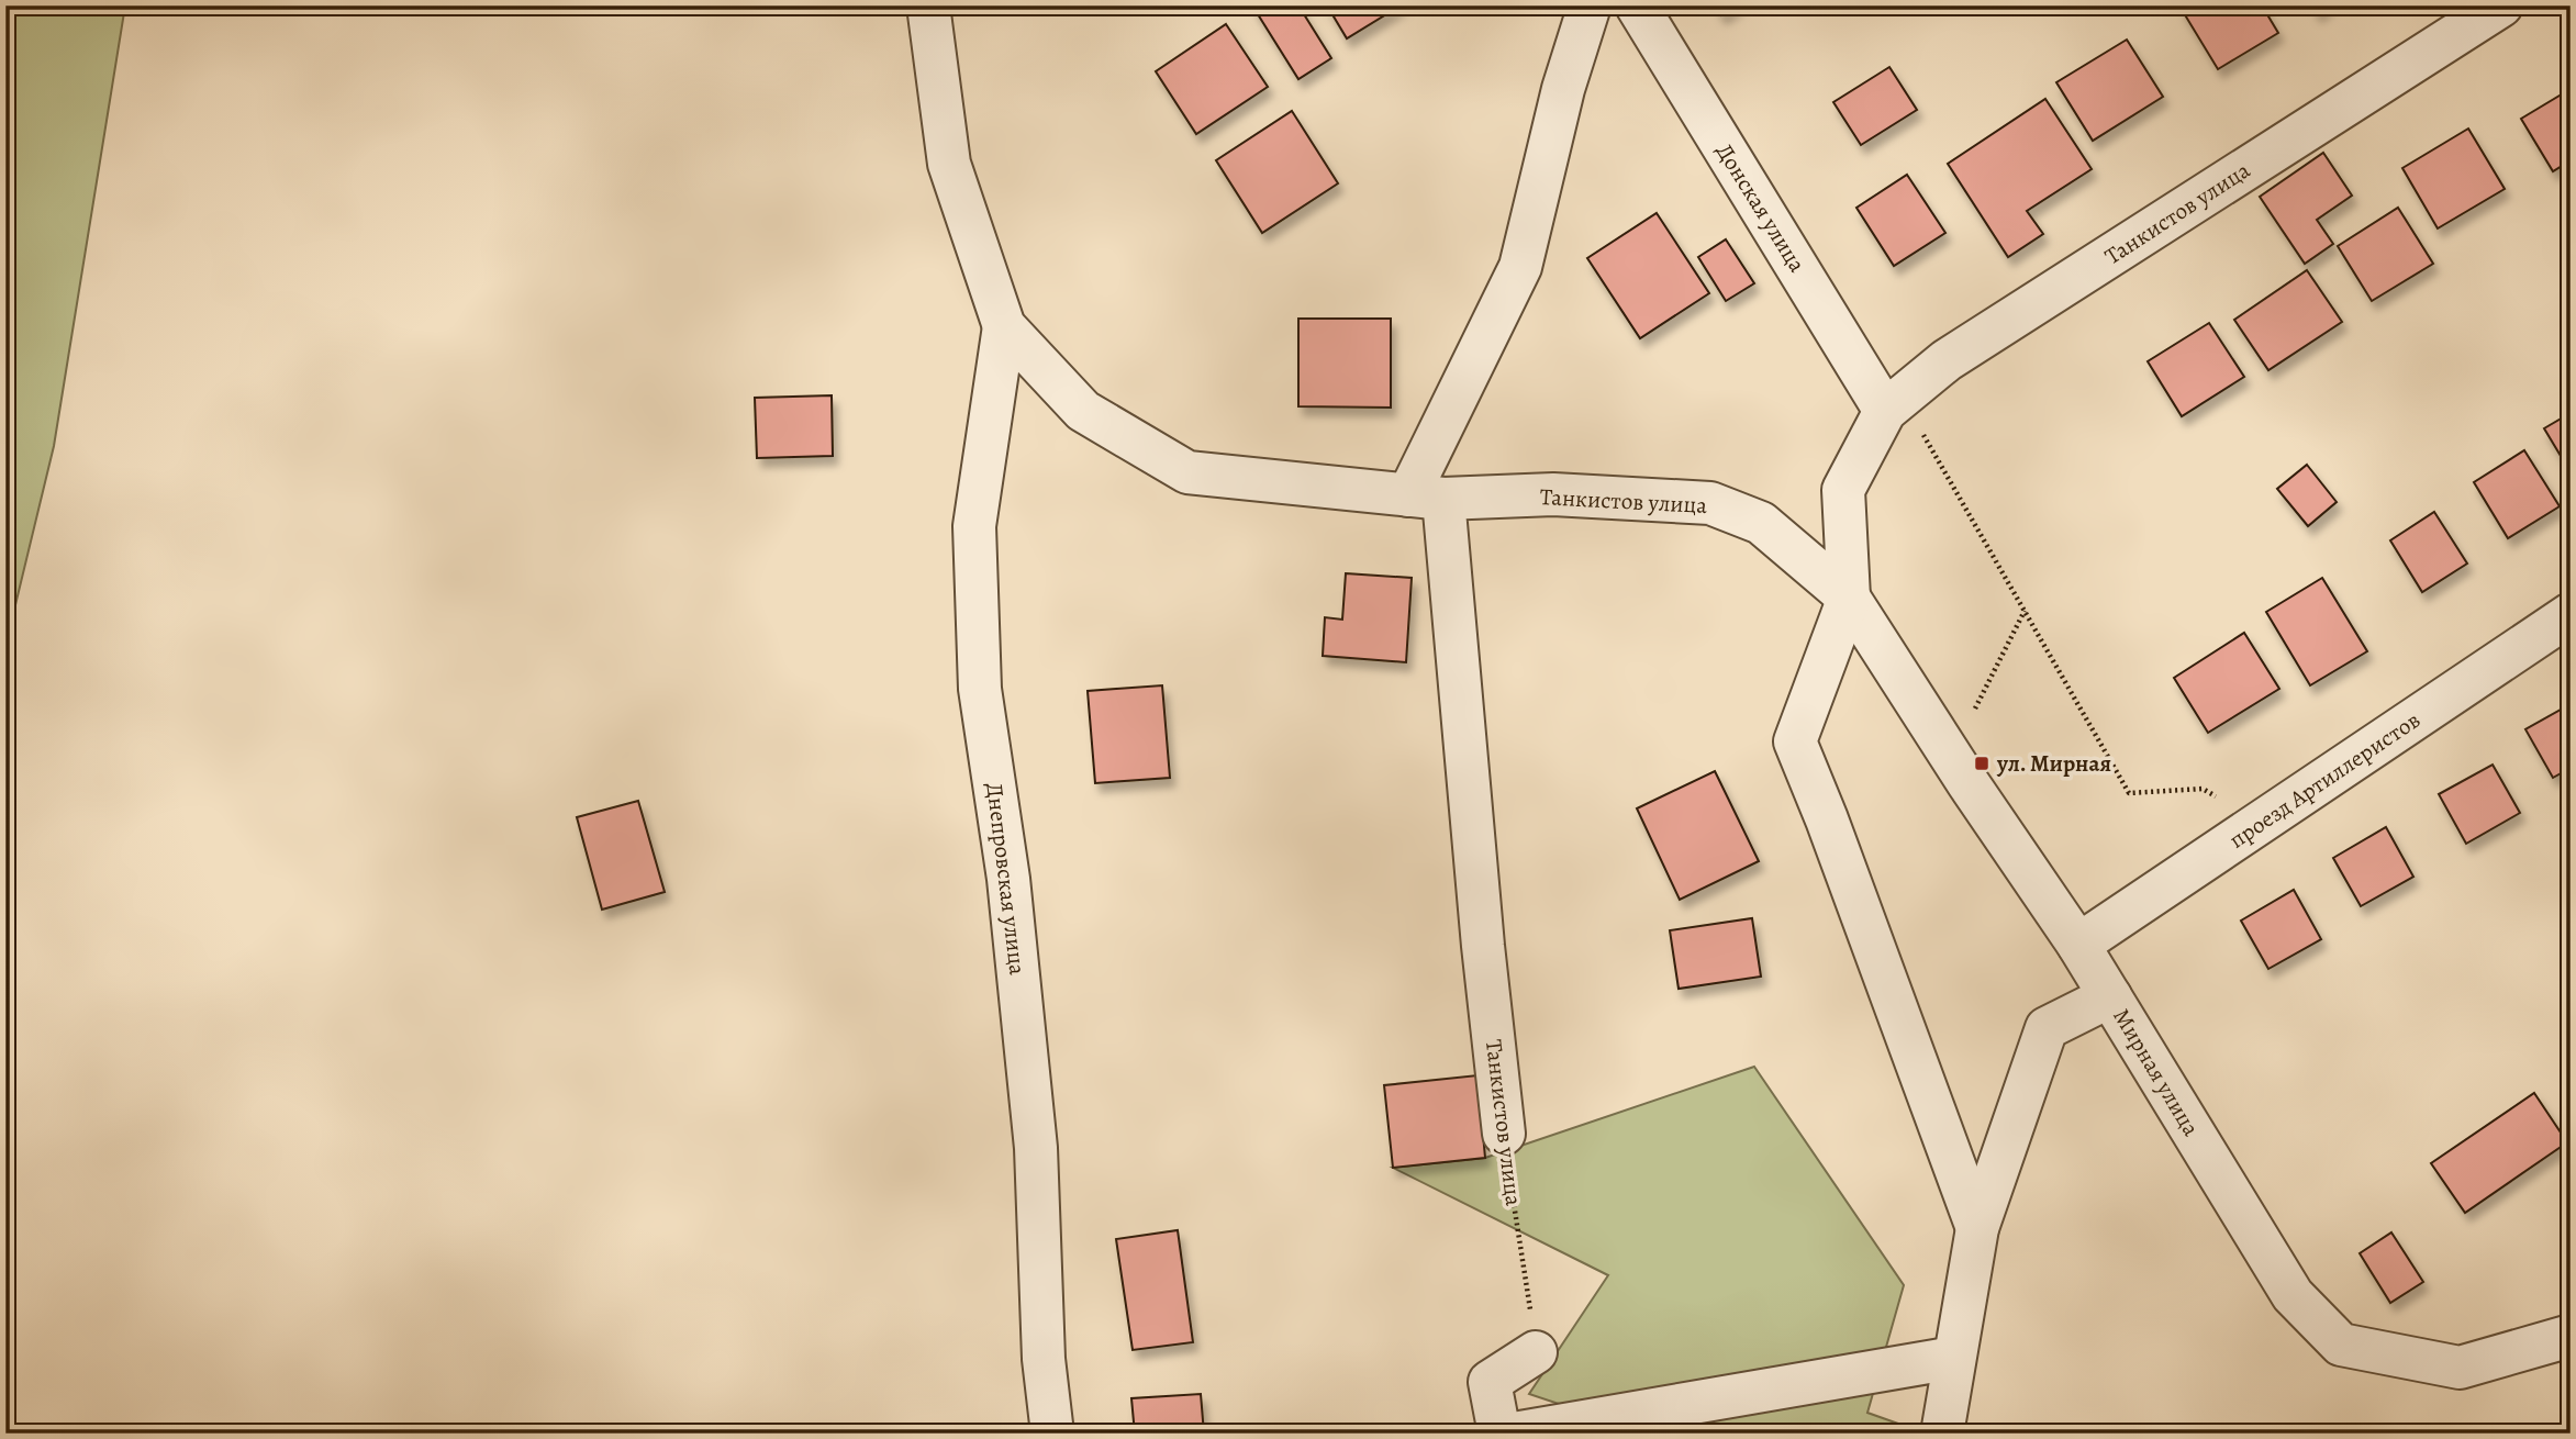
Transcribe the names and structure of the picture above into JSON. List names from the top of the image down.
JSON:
{
  "streets": {
    "street": [
      "Донская улица",
      "Танкистов улица",
      "проезд Артиллеристов",
      "Днепровская улица",
      "Мирная улица"
    ]
  },
  "crossings": [
    ["Донская улица", "Танкистов улица"],
    ["Танкистов улица", "Днепровская улица"],
    ["Танкистов улица", "Мирная улица"],
    ["проезд Артиллеристов", "Мирная улица"]
  ],
  "places": {
    "transit": ["ул. Мирная"]
  }
}
